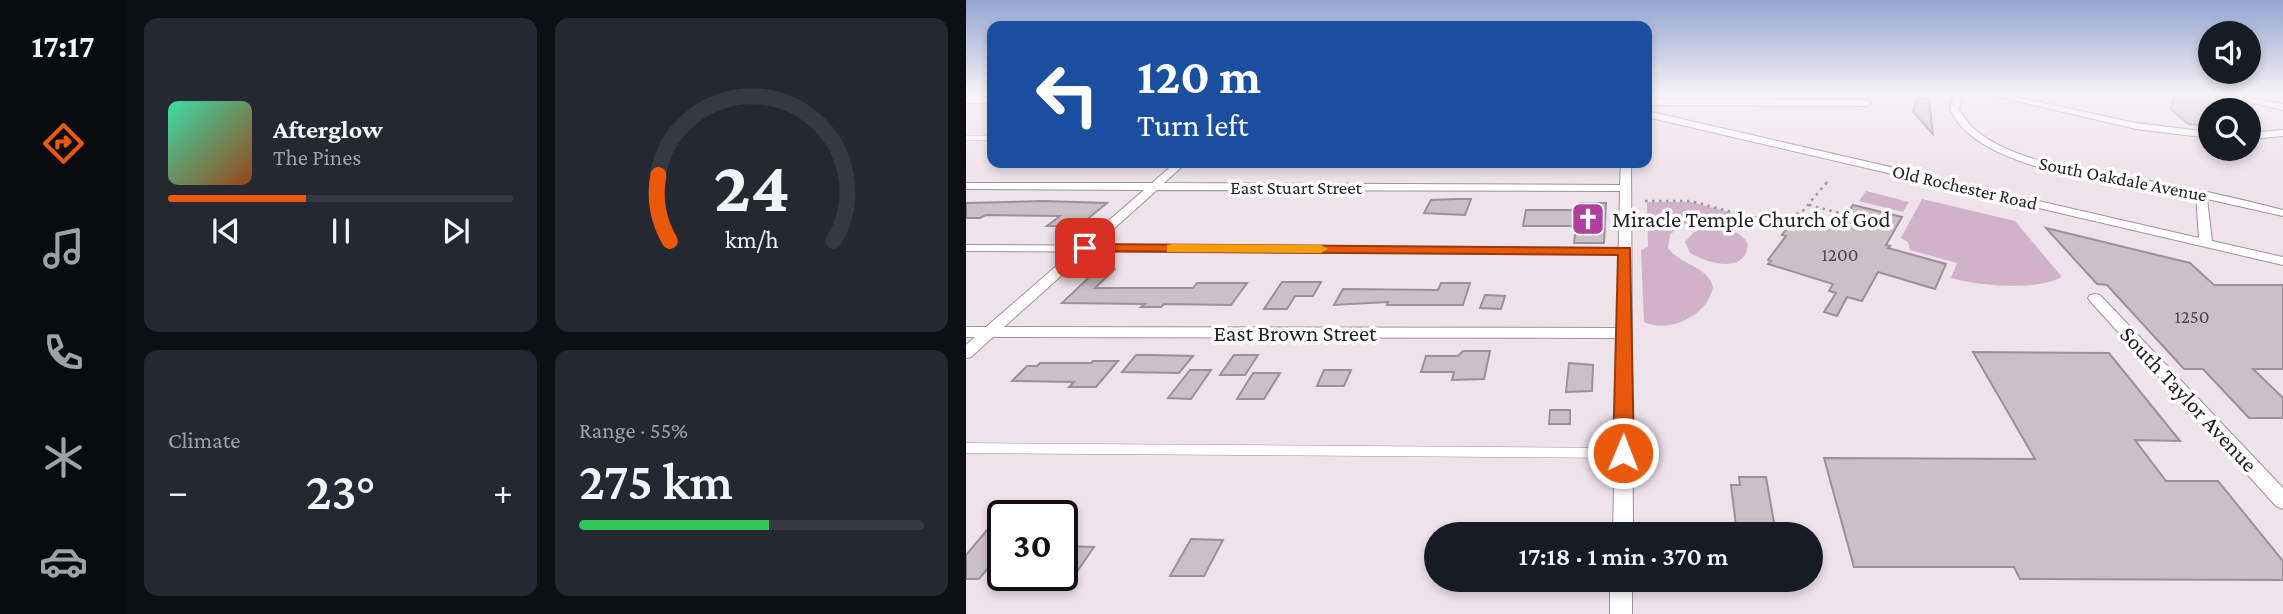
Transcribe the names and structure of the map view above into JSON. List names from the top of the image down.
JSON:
{
  "streets": {
    "street": [
      "South Oakdale Avenue",
      "East Stuart Street",
      "Old Rochester Road",
      "East Brown Street",
      "South Taylor Avenue"
    ]
  },
  "places": {
    "church": ["Miracle Temple Church of God"]
  },
  "house_numbers": ["1200", "1250"],
  "page": {
    "tabs": "17:17",
    "turn": ["120 m", "Turn left"],
    "song": ["Afterglow", "The Pines"],
    "tile": [
      "Climate",
      ["Range · 55%", "275 km"]
    ],
    "heat": ["−", "23°", "+"],
    "limit": "30",
    "trip": "17:18 · 1 min · 370 m",
    "gauge": ["24", "km/h"]
  }
}
